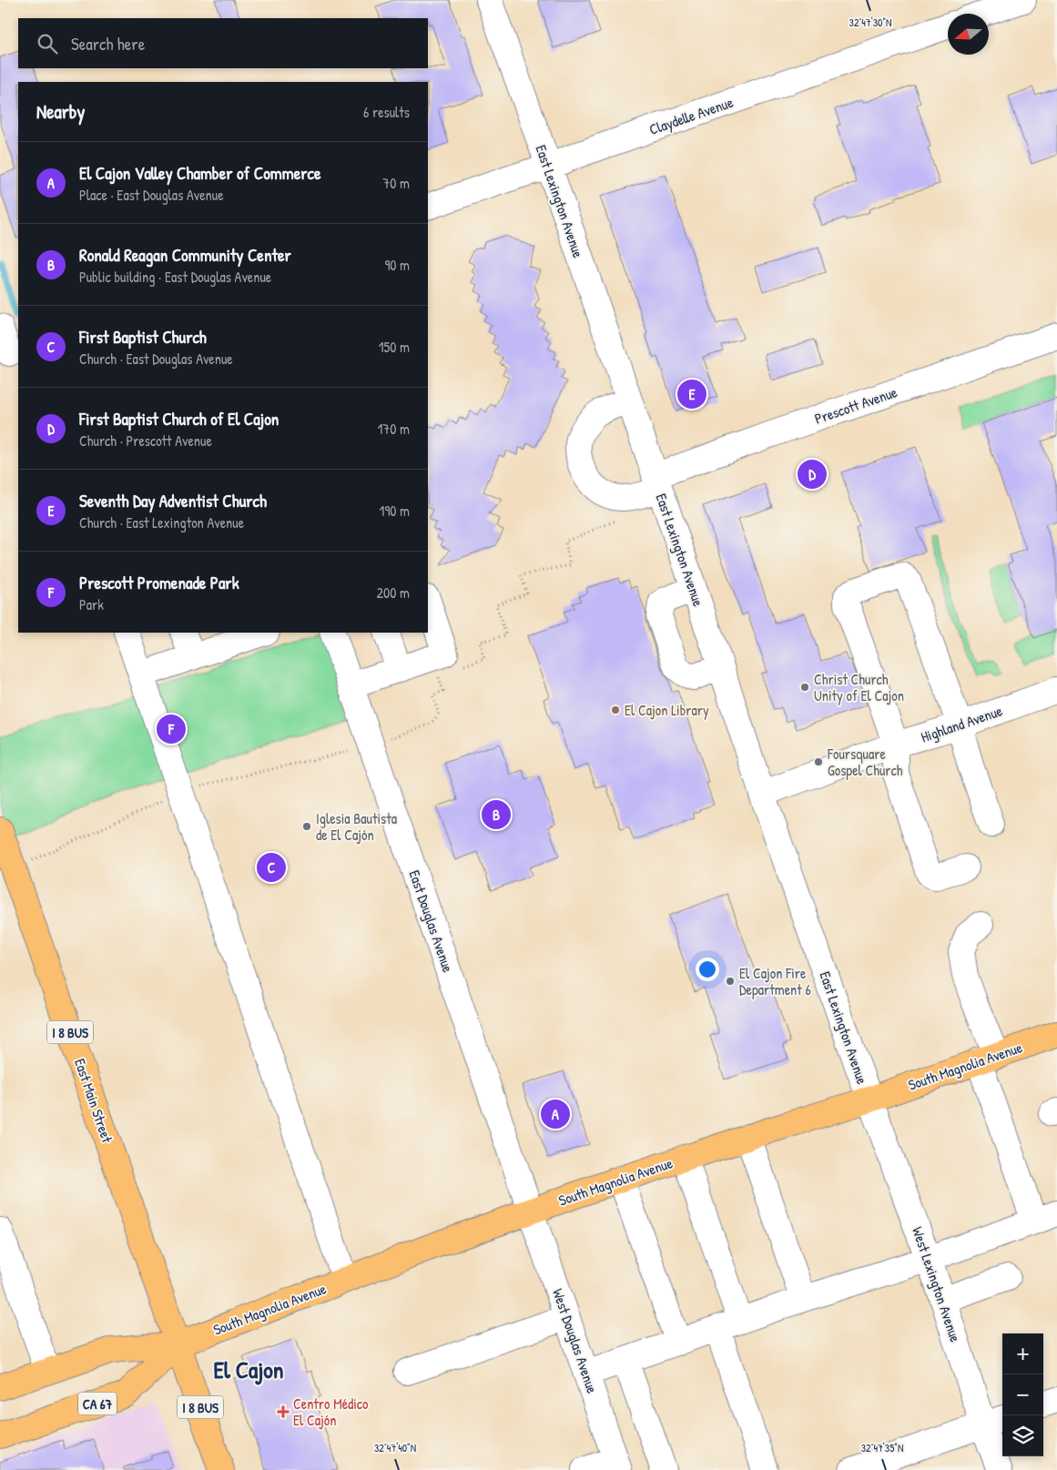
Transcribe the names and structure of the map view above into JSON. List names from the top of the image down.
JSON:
{
  "streets": {
    "main road": [
      "I 8 BUS",
      "South Magnolia Avenue",
      "East Main Street",
      "CA 67"
    ],
    "street": [
      "Claydelle Avenue",
      "East Lexington Avenue",
      "Prescott Avenue",
      "Highland Avenue",
      "East Douglas Avenue",
      "West Lexington Avenue",
      "West Douglas Avenue"
    ]
  },
  "crossings": [
    ["Claydelle Avenue", "East Lexington Avenue"],
    ["East Lexington Avenue", "Prescott Avenue"],
    ["East Lexington Avenue", "Highland Avenue"],
    ["East Lexington Avenue", "South Magnolia Avenue"],
    ["East Lexington Avenue", "West Lexington Avenue"],
    ["East Douglas Avenue", "South Magnolia Avenue"],
    ["East Douglas Avenue", "West Douglas Avenue"],
    ["I 8 BUS", "South Magnolia Avenue"],
    ["I 8 BUS", "East Main Street"],
    ["I 8 BUS", "CA 67"],
    ["South Magnolia Avenue", "East Main Street"],
    ["South Magnolia Avenue", "West Lexington Avenue"],
    ["South Magnolia Avenue", "West Douglas Avenue"],
    ["South Magnolia Avenue", "CA 67"],
    ["East Main Street", "CA 67"]
  ],
  "districts": ["El Cajon"],
  "places": {
    "other": [
      "Christ Church Unity of El Cajon",
      "El Cajon Library",
      "Foursquare Gospel Church",
      "Iglesia Bautista de El Cajón",
      "El Cajon Fire Department 6"
    ],
    "health": ["Centro Médico El Cajón"]
  },
  "north": "left",
  "page": {
    "search": "Search here",
    "heading": ["Nearby", "6 results"],
    "list": [
      {
        "mark": "A",
        "name": "El Cajon Valley Chamber of Commerce",
        "note": "Place · East Douglas Avenue",
        "value": "70 m"
      },
      {
        "mark": "B",
        "name": "Ronald Reagan Community Center",
        "note": "Public building · East Douglas Avenue",
        "value": "90 m"
      },
      {
        "mark": "C",
        "name": "First Baptist Church",
        "note": "Church · East Douglas Avenue",
        "value": "150 m"
      },
      {
        "mark": "D",
        "name": "First Baptist Church of El Cajon",
        "note": "Church · Prescott Avenue",
        "value": "170 m"
      },
      {
        "mark": "E",
        "name": "Seventh Day Adventist Church",
        "note": "Church · East Lexington Avenue",
        "value": "190 m"
      },
      {
        "mark": "F",
        "name": "Prescott Promenade Park",
        "note": "Park",
        "value": "200 m"
      }
    ],
    "pins": [
      "E",
      "D",
      "F",
      "B",
      "C",
      "A"
    ],
    "map_buttons": ["+", "−"]
  },
  "coordinates": ["32°47'30\"N", "32°47'40\"N", "32°47'35\"N"]
}
